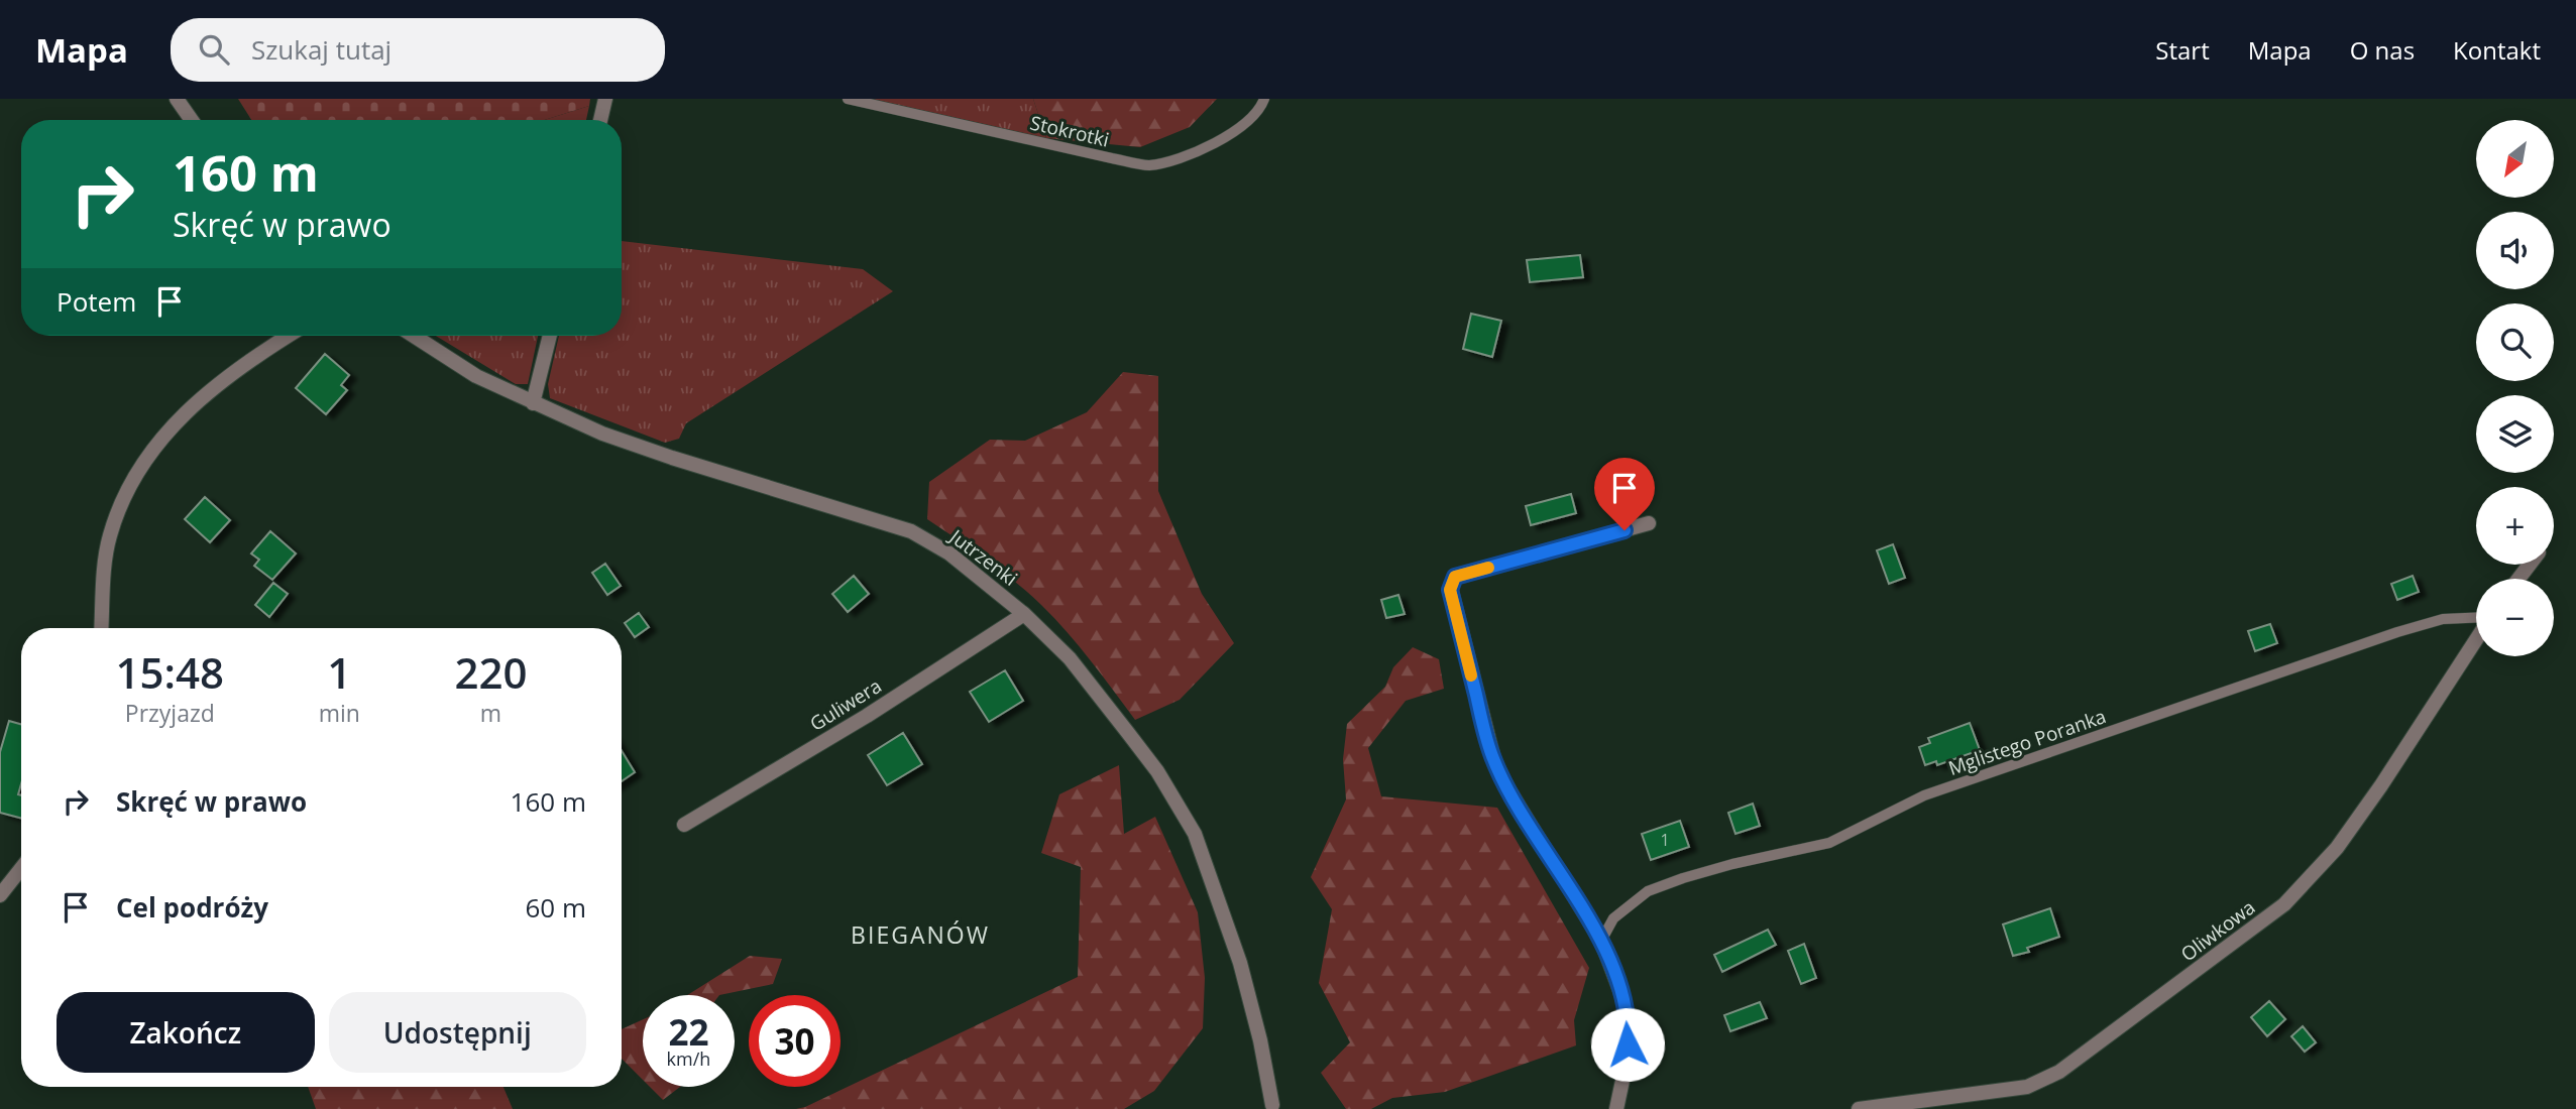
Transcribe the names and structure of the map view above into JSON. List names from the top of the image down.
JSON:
{
  "streets": {
    "street": ["Jutrzenki", "Guliwera", "Oliwkowa"],
    "lane": ["Stokrotki", "Mglistego Poranka"]
  },
  "crossings": [
    ["Jutrzenki", "Guliwera"]
  ],
  "districts": ["BIEGANÓW"],
  "house_numbers": ["1"],
  "north": "bottom left",
  "page": {
    "header": "Mapa",
    "search": "Szukaj tutaj",
    "nav": [
      "Start",
      "Mapa",
      "O nas",
      "Kontakt"
    ],
    "map_buttons": ["+", "−"],
    "turn": ["160 m", "Skręć w prawo"],
    "then": "Potem",
    "eta": [
      "15:48",
      "Przyjazd",
      "1",
      "min",
      "220",
      "m"
    ],
    "list": [
      {
        "name": "Skręć w prawo",
        "value": "160 m"
      },
      {
        "name": "Cel podróży",
        "value": "60 m"
      }
    ],
    "buttons": ["Zakończ", "Udostępnij"],
    "speed": "22 km/h",
    "limit": "30"
  }
}
